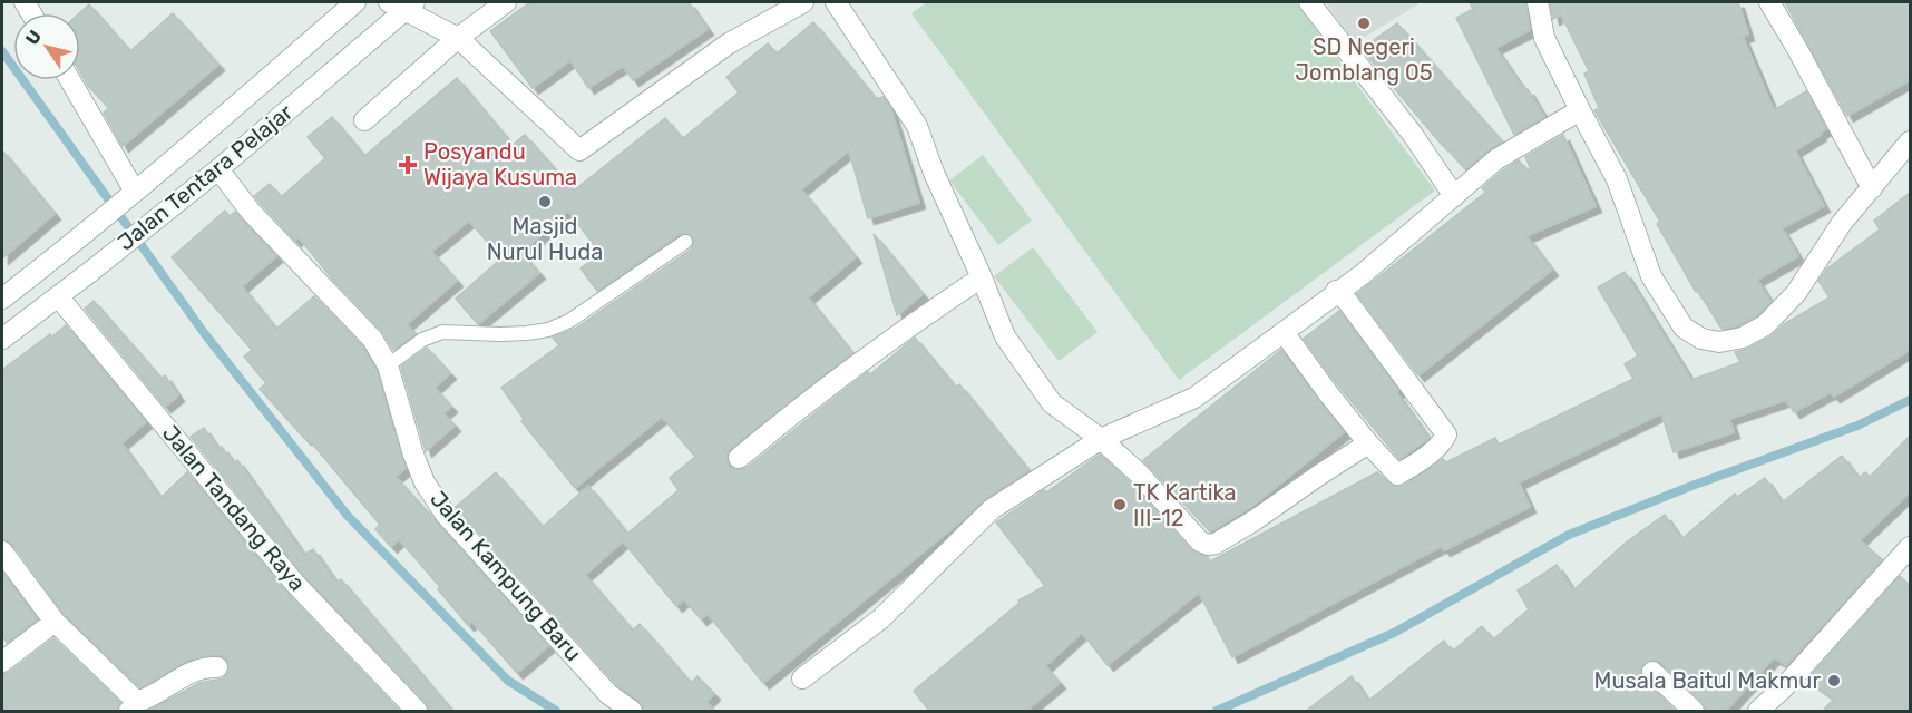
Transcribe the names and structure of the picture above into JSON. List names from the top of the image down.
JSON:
{
  "streets": {
    "street": ["Jalan Tentara Pelajar", "Jalan Tandang Raya", "Jalan Kampung Baru"]
  },
  "crossings": [
    ["Jalan Tentara Pelajar", "Jalan Tandang Raya"],
    ["Jalan Tentara Pelajar", "Jalan Kampung Baru"]
  ],
  "places": {
    "other": [
      "SD Negeri Jomblang 05",
      "Masjid Nurul Huda",
      "TK Kartika III-12",
      "Musala Baitul Makmur"
    ],
    "health": ["Posyandu Wijaya Kusuma"]
  },
  "north": "top left"
}
